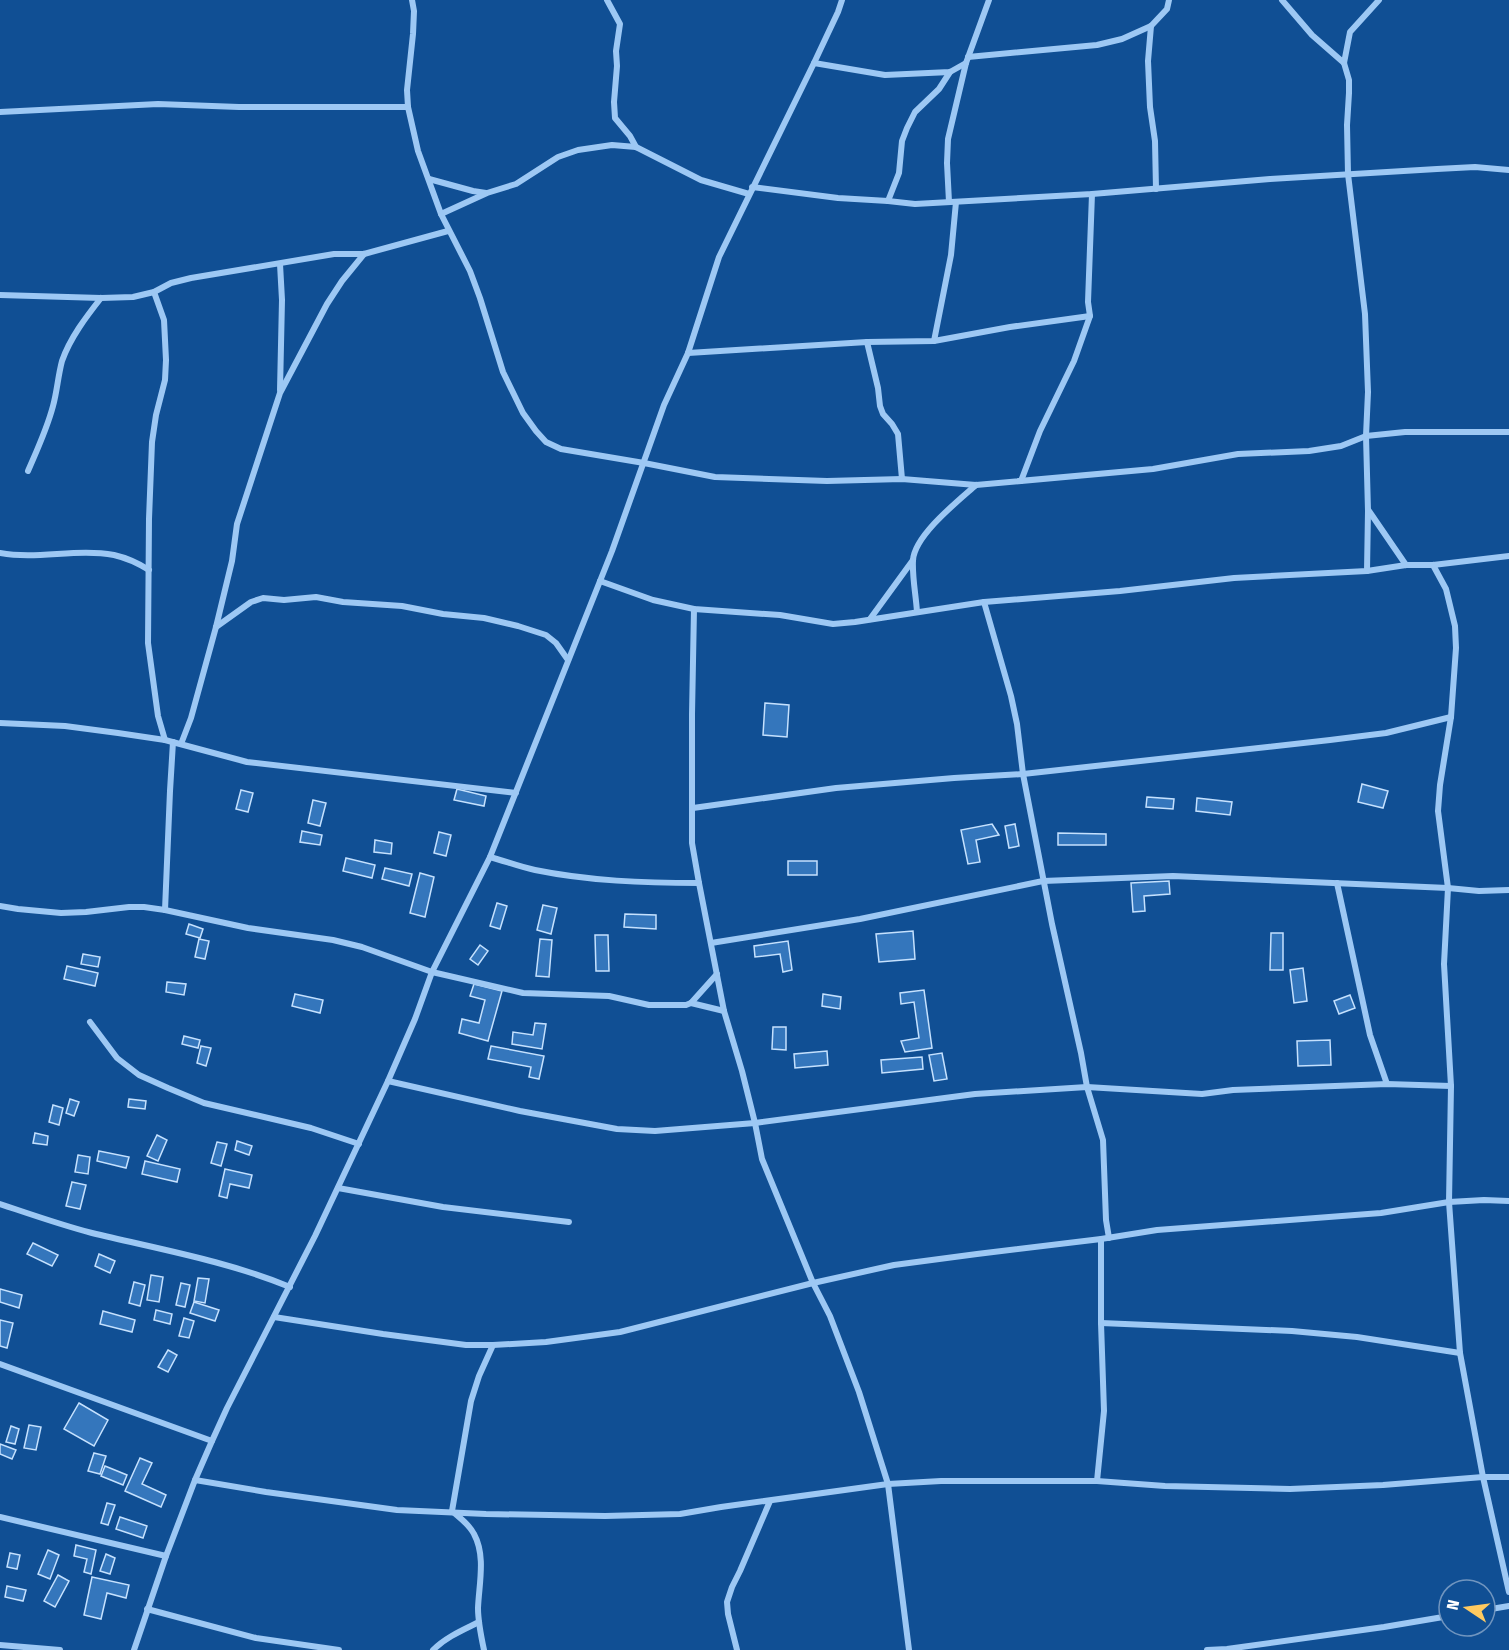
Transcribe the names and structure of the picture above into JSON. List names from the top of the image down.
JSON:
{
  "north": "left"
}
